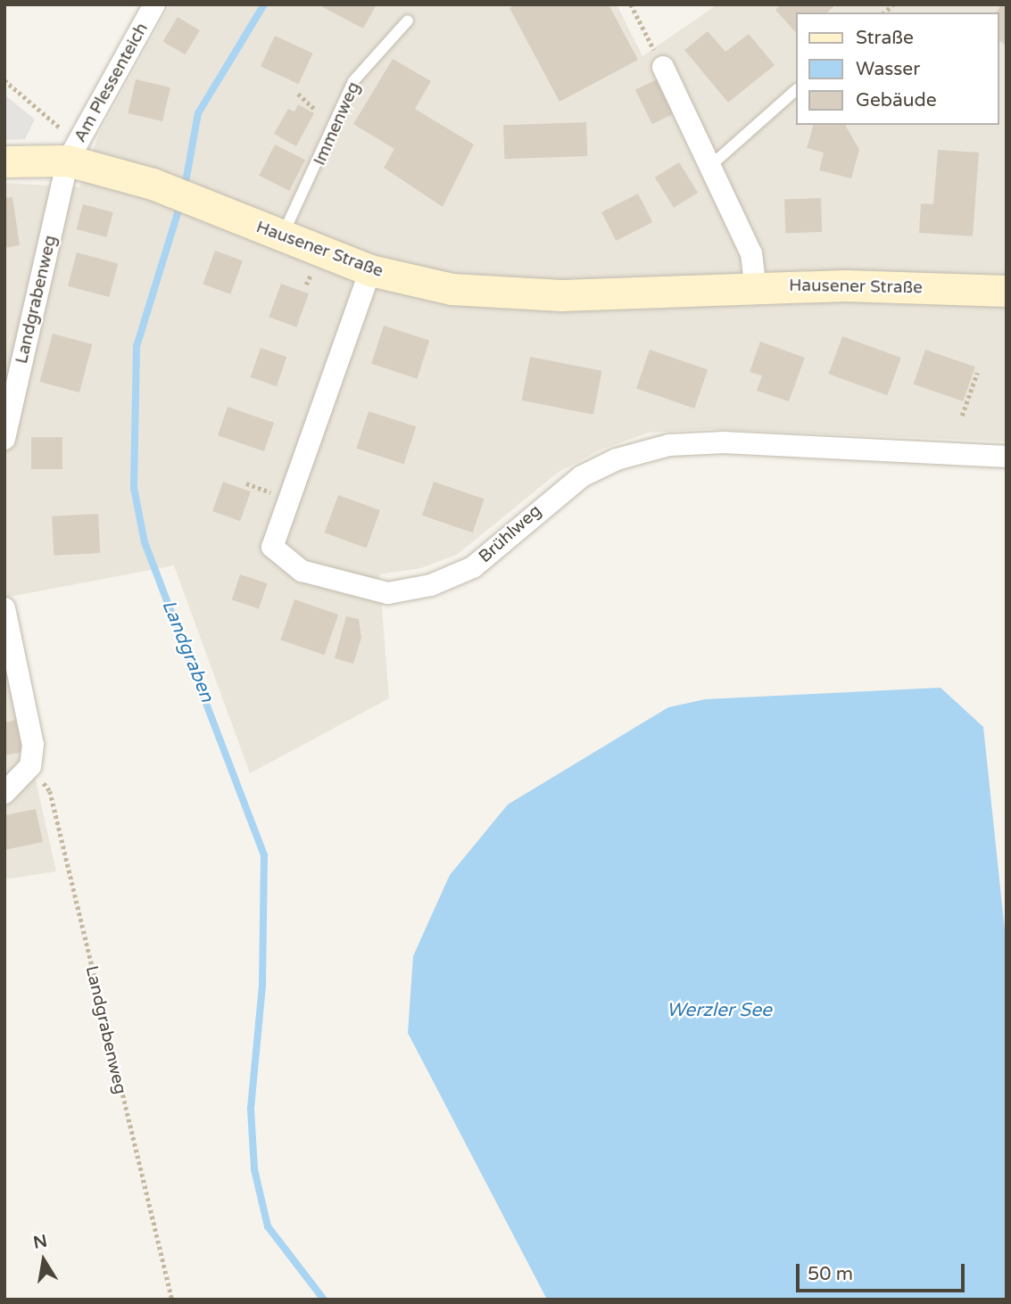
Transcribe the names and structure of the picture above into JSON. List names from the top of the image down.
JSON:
{
  "streets": {
    "street": [
      "Am Plessenteich",
      "Hausener Straße",
      "Landgrabenweg",
      "Brühlweg"
    ],
    "lane": ["Immenweg"]
  },
  "crossings": [
    ["Am Plessenteich", "Hausener Straße"],
    ["Am Plessenteich", "Landgrabenweg"],
    ["Immenweg", "Hausener Straße"],
    ["Hausener Straße", "Landgrabenweg"],
    ["Hausener Straße", "Brühlweg"]
  ],
  "water": ["Landgraben", "Werzler See"],
  "legend": ["Straße", "Wasser", "Gebäude"],
  "scale_bar": "50 m",
  "north": "top"
}
